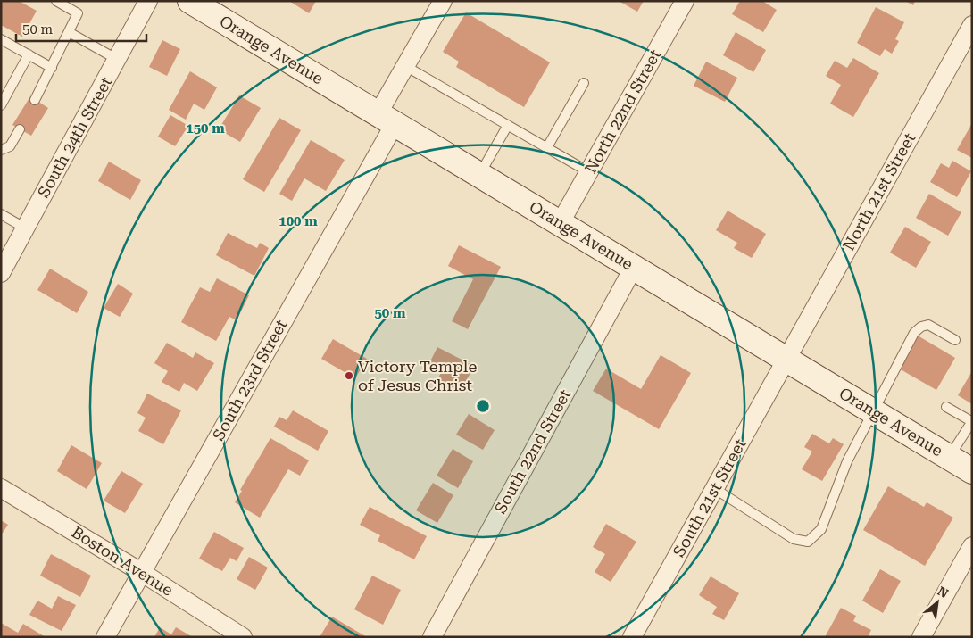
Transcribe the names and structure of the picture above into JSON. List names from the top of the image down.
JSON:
{
  "streets": {
    "main road": ["Orange Avenue"],
    "street": [
      "North 22nd Street",
      "South 24th Street",
      "North 21st Street",
      "South 23rd Street",
      "South 22nd Street",
      "South 21st Street",
      "Boston Avenue"
    ]
  },
  "crossings": [
    ["Orange Avenue", "North 22nd Street"],
    ["Orange Avenue", "North 21st Street"],
    ["Orange Avenue", "South 23rd Street"],
    ["Orange Avenue", "South 22nd Street"],
    ["Orange Avenue", "South 21st Street"],
    ["North 21st Street", "South 21st Street"],
    ["South 23rd Street", "Boston Avenue"]
  ],
  "places": ["Victory Temple of Jesus Christ"],
  "scale_bar": "50 m",
  "north": "top right",
  "rings": ["150 m", "100 m", "50 m"]
}
